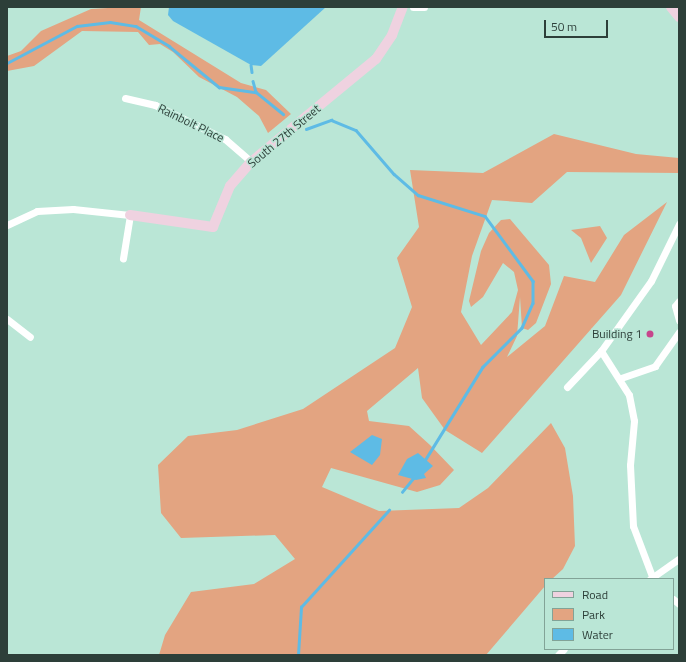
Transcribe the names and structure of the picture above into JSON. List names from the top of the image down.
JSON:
{
  "streets": {
    "street": ["Rainbolt Place", "South 27th Street"]
  },
  "crossings": [
    ["Rainbolt Place", "South 27th Street"]
  ],
  "places": ["Building 1"],
  "legend": ["Road", "Park", "Water"],
  "scale_bar": "50 m"
}
